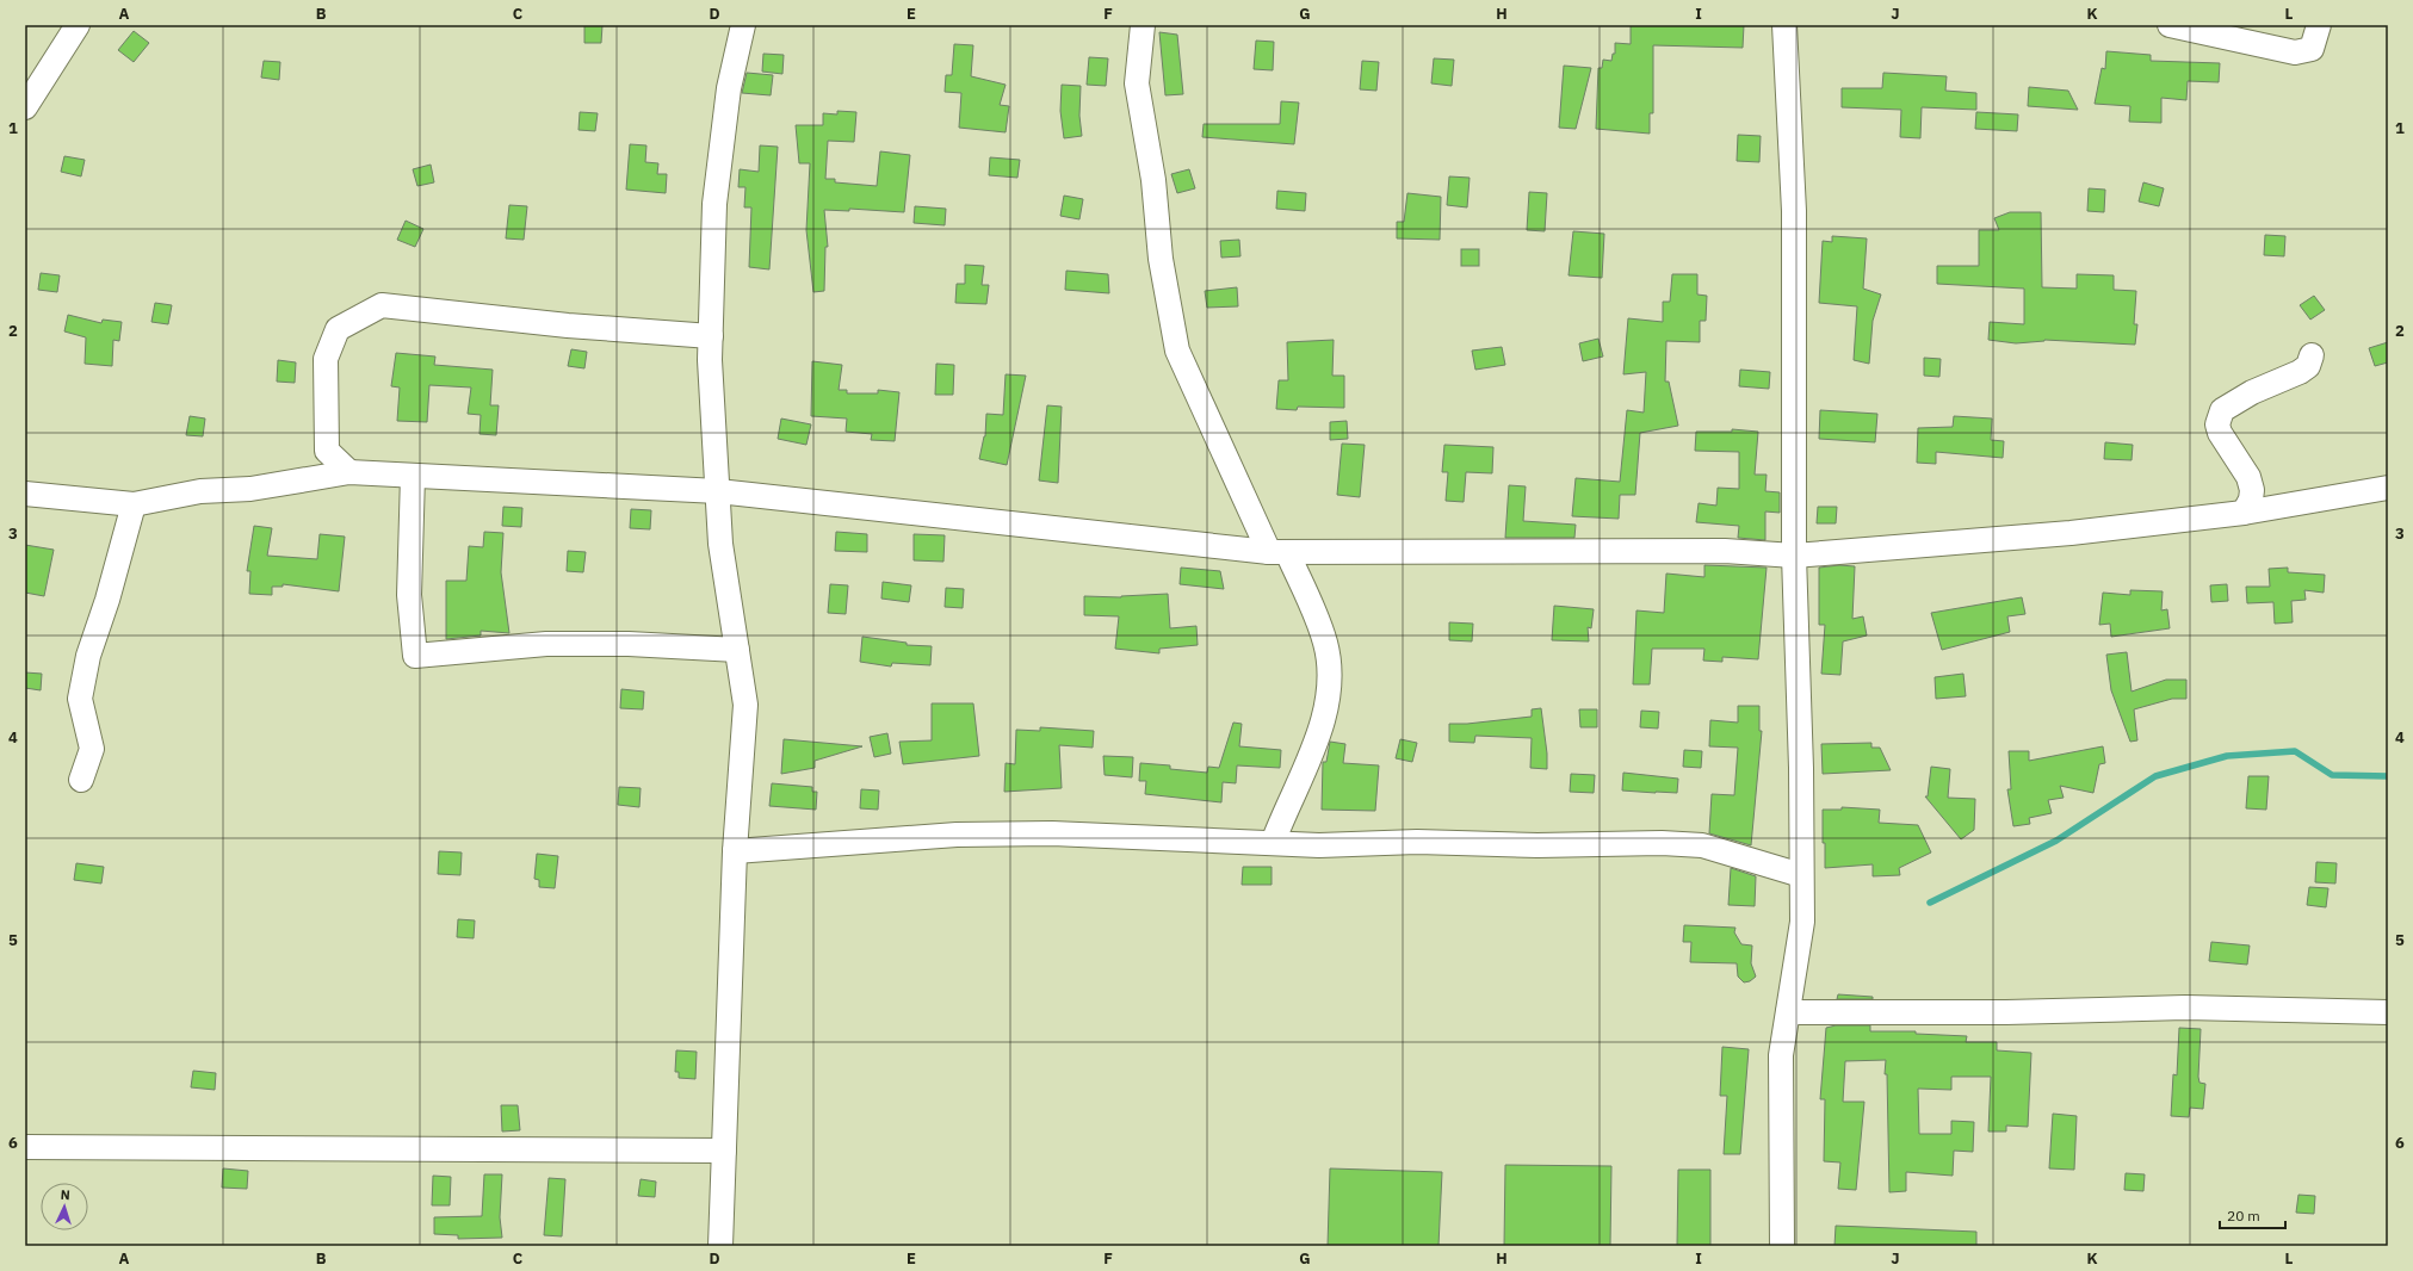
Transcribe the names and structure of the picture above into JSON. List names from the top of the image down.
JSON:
{
  "scale_bar": "20 m",
  "north": "top",
  "grid": {
    "columns": [
      "A",
      "B",
      "C",
      "D",
      "E",
      "F",
      "G",
      "H",
      "I",
      "J",
      "K",
      "L"
    ],
    "rows": [
      "1",
      "2",
      "3",
      "4",
      "5",
      "6"
    ]
  }
}
